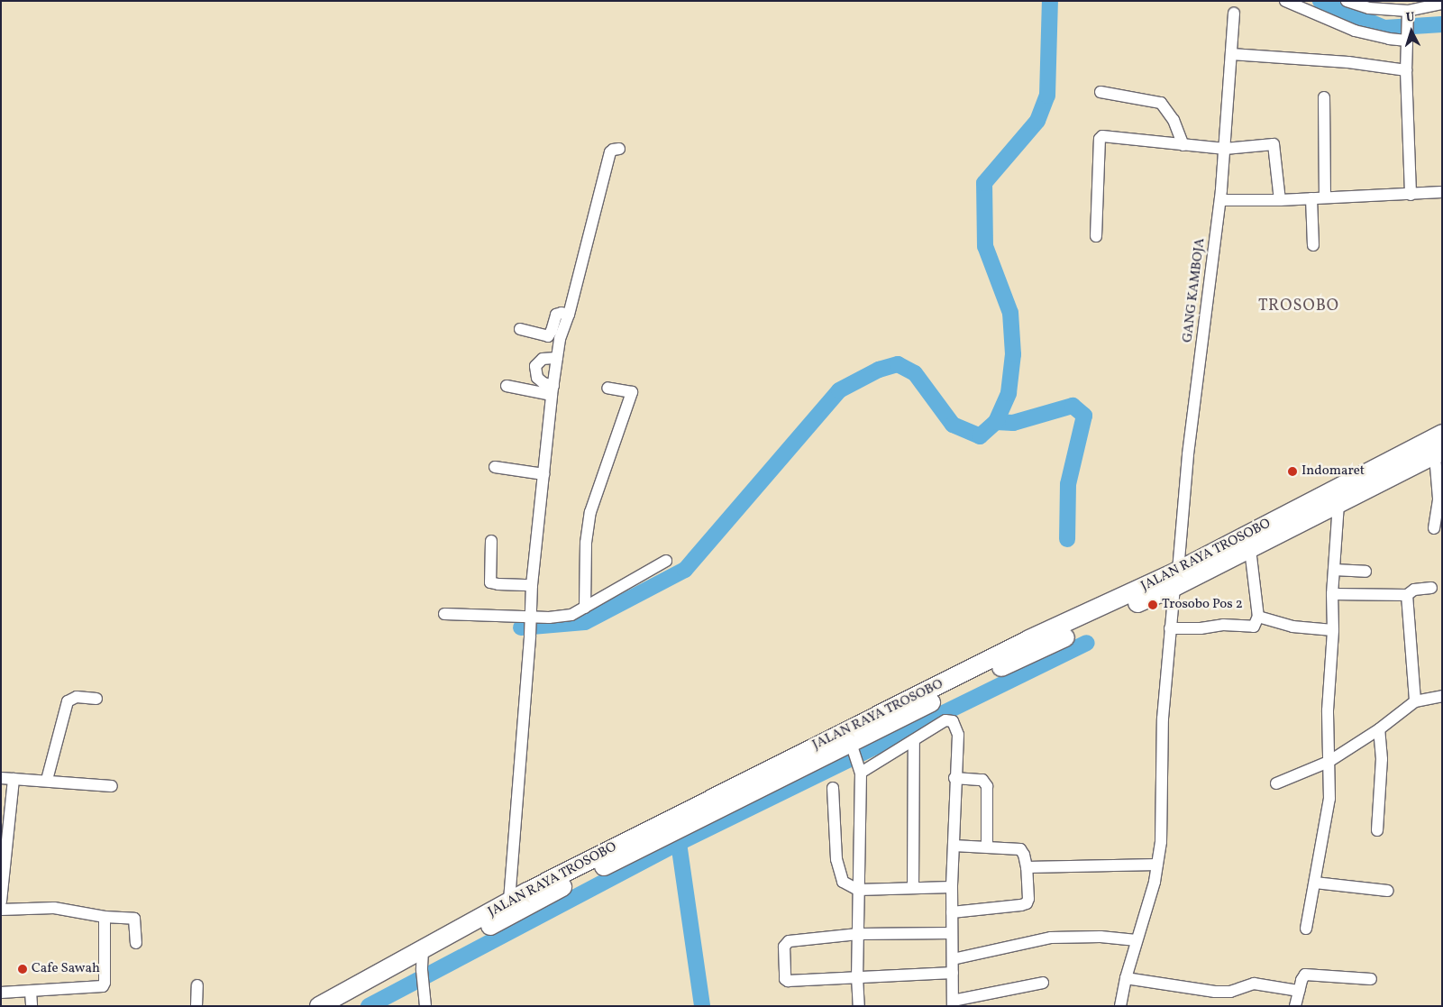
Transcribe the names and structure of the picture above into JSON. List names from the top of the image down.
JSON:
{
  "streets": {
    "highway": ["JALAN RAYA TROSOBO"],
    "street": ["GANG KAMBOJA"]
  },
  "crossings": [
    ["GANG KAMBOJA", "JALAN RAYA TROSOBO"]
  ],
  "districts": ["TROSOBO"],
  "places": ["Indomaret", "Trosobo Pos 2", "Cafe Sawah"],
  "north": "top"
}
